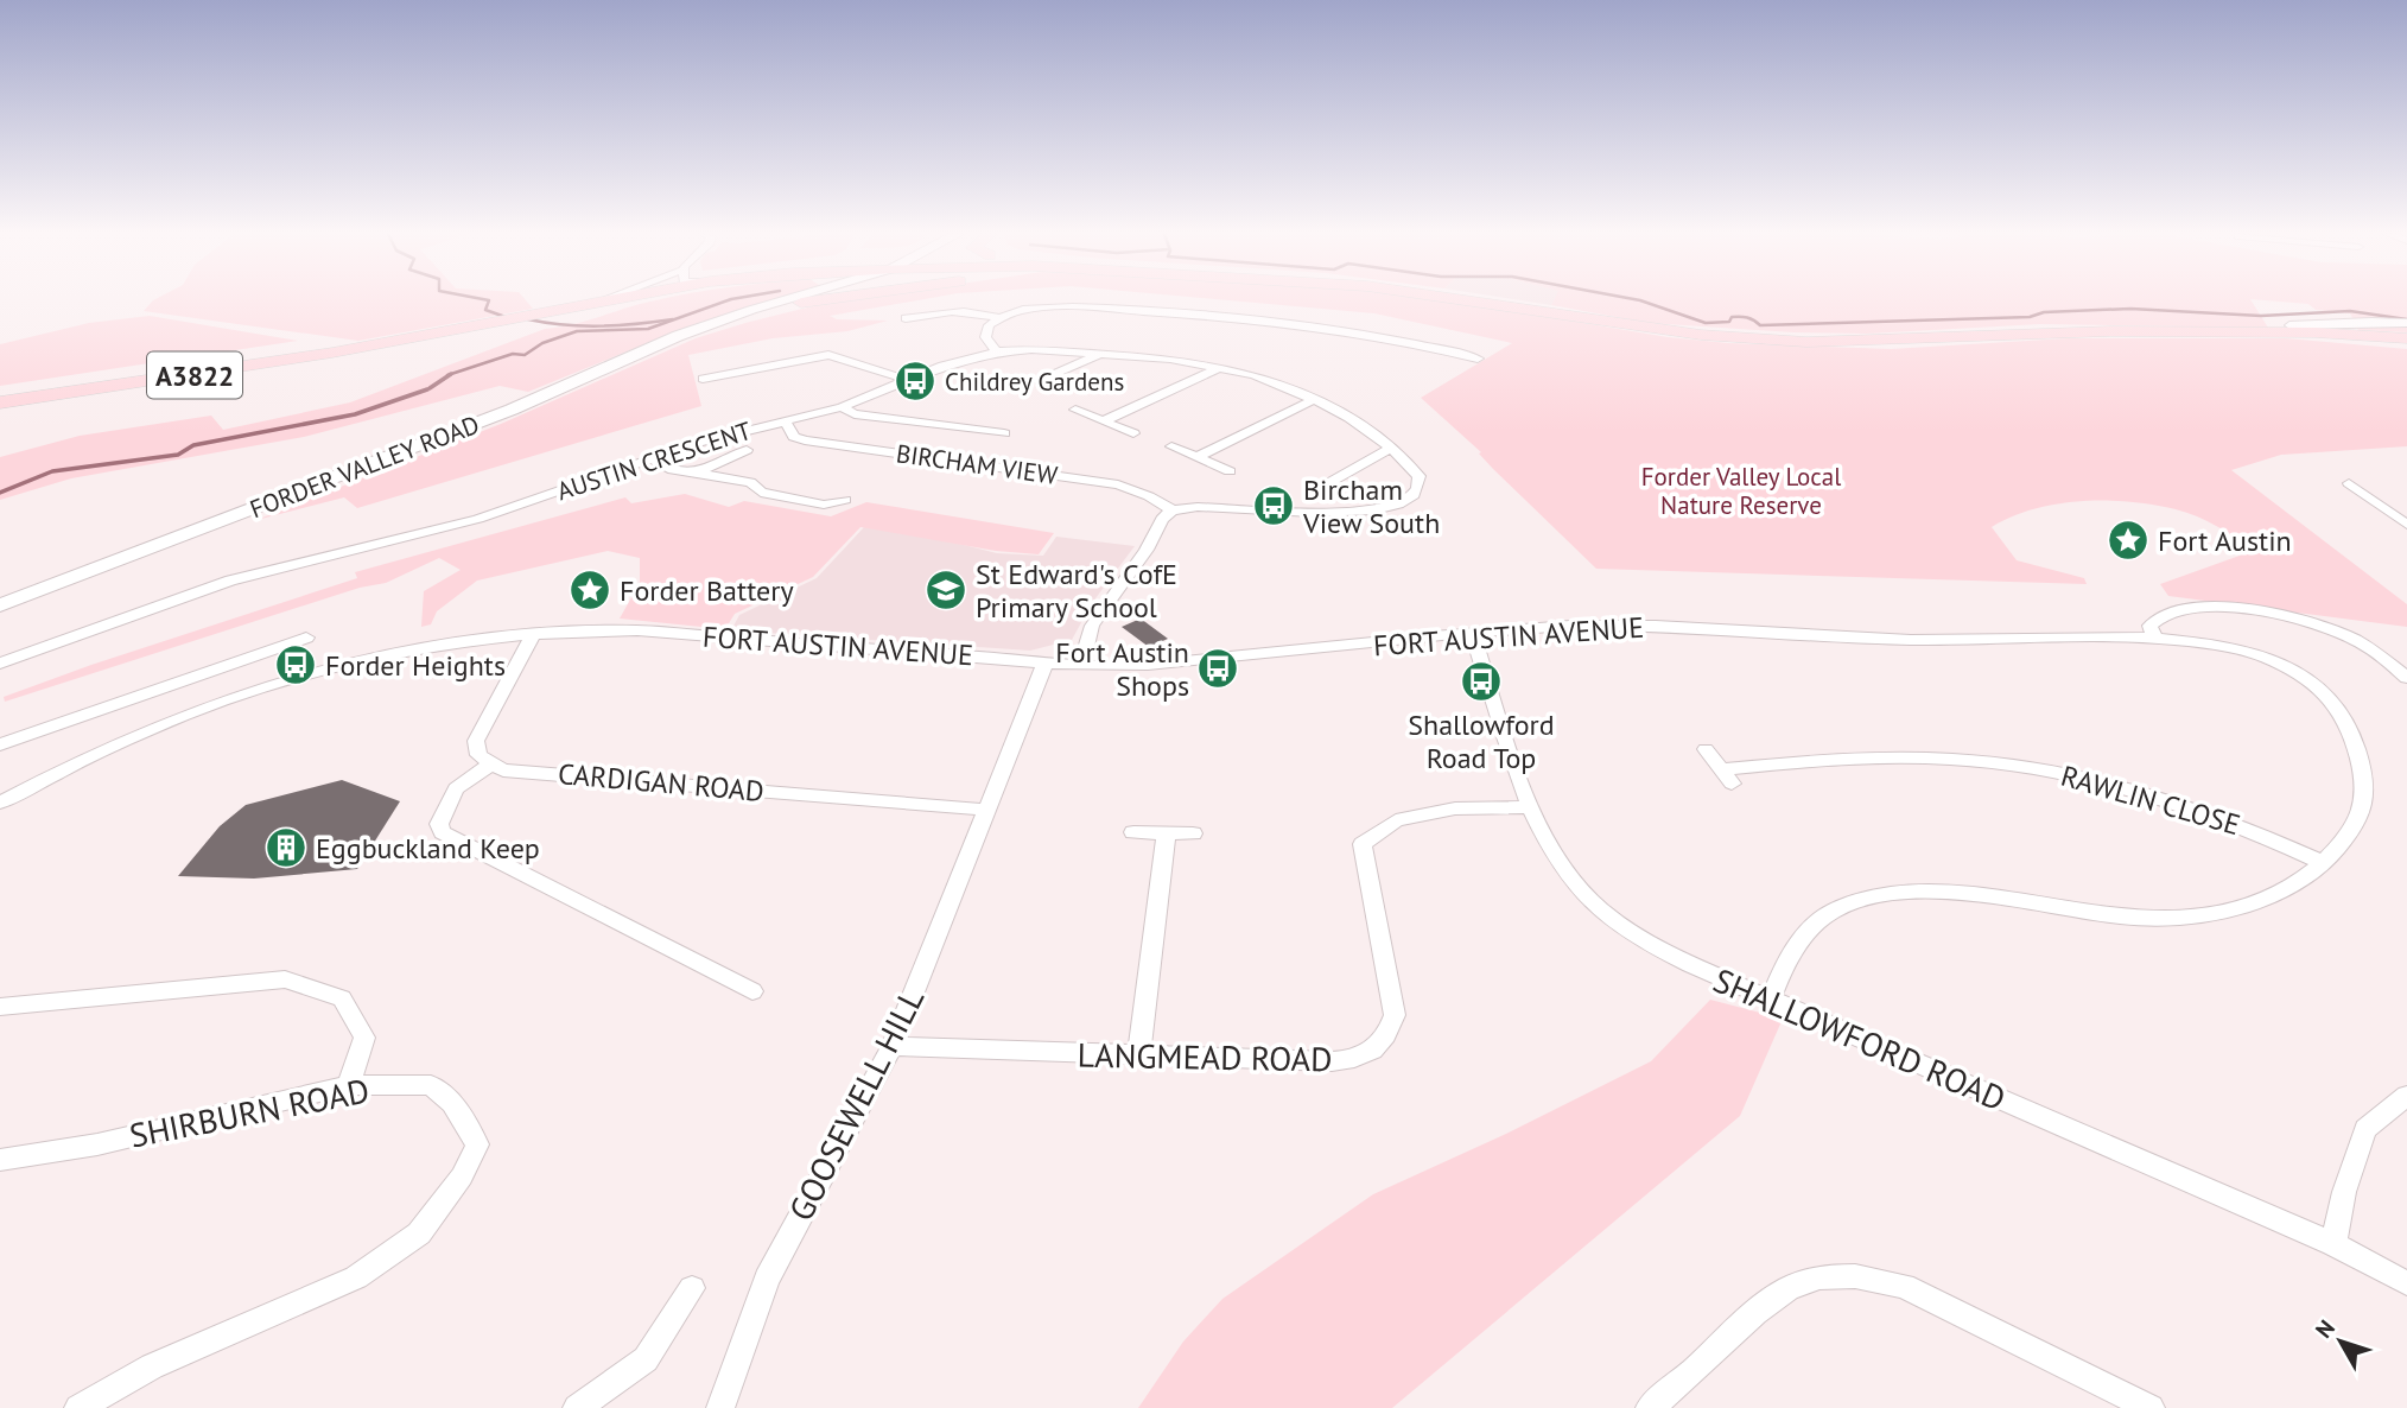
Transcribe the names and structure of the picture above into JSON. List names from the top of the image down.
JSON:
{
  "streets": {
    "main road": ["A3822", "FORDER VALLEY ROAD"],
    "street": [
      "AUSTIN CRESCENT",
      "BIRCHAM VIEW",
      "FORT AUSTIN AVENUE",
      "CARDIGAN ROAD",
      "RAWLIN CLOSE",
      "SHALLOWFORD ROAD",
      "LANGMEAD ROAD",
      "GOOSEWELL HILL",
      "SHIRBURN ROAD"
    ]
  },
  "crossings": [
    ["AUSTIN CRESCENT", "BIRCHAM VIEW"],
    ["FORT AUSTIN AVENUE", "RAWLIN CLOSE"],
    ["FORT AUSTIN AVENUE", "SHALLOWFORD ROAD"],
    ["FORT AUSTIN AVENUE", "GOOSEWELL HILL"],
    ["CARDIGAN ROAD", "GOOSEWELL HILL"],
    ["SHALLOWFORD ROAD", "LANGMEAD ROAD"],
    ["LANGMEAD ROAD", "GOOSEWELL HILL"]
  ],
  "parks": ["Forder Valley Local Nature Reserve"],
  "places": {
    "bus stop": [
      "Childrey Gardens",
      "Bircham View South",
      "Forder Heights",
      "Fort Austin Shops",
      "Shallowford Road Top"
    ],
    "place": ["Fort Austin", "Forder Battery"],
    "school or university": ["St Edward's CofE Primary School"],
    "building": ["Eggbuckland Keep"]
  },
  "north": "top left"
}
